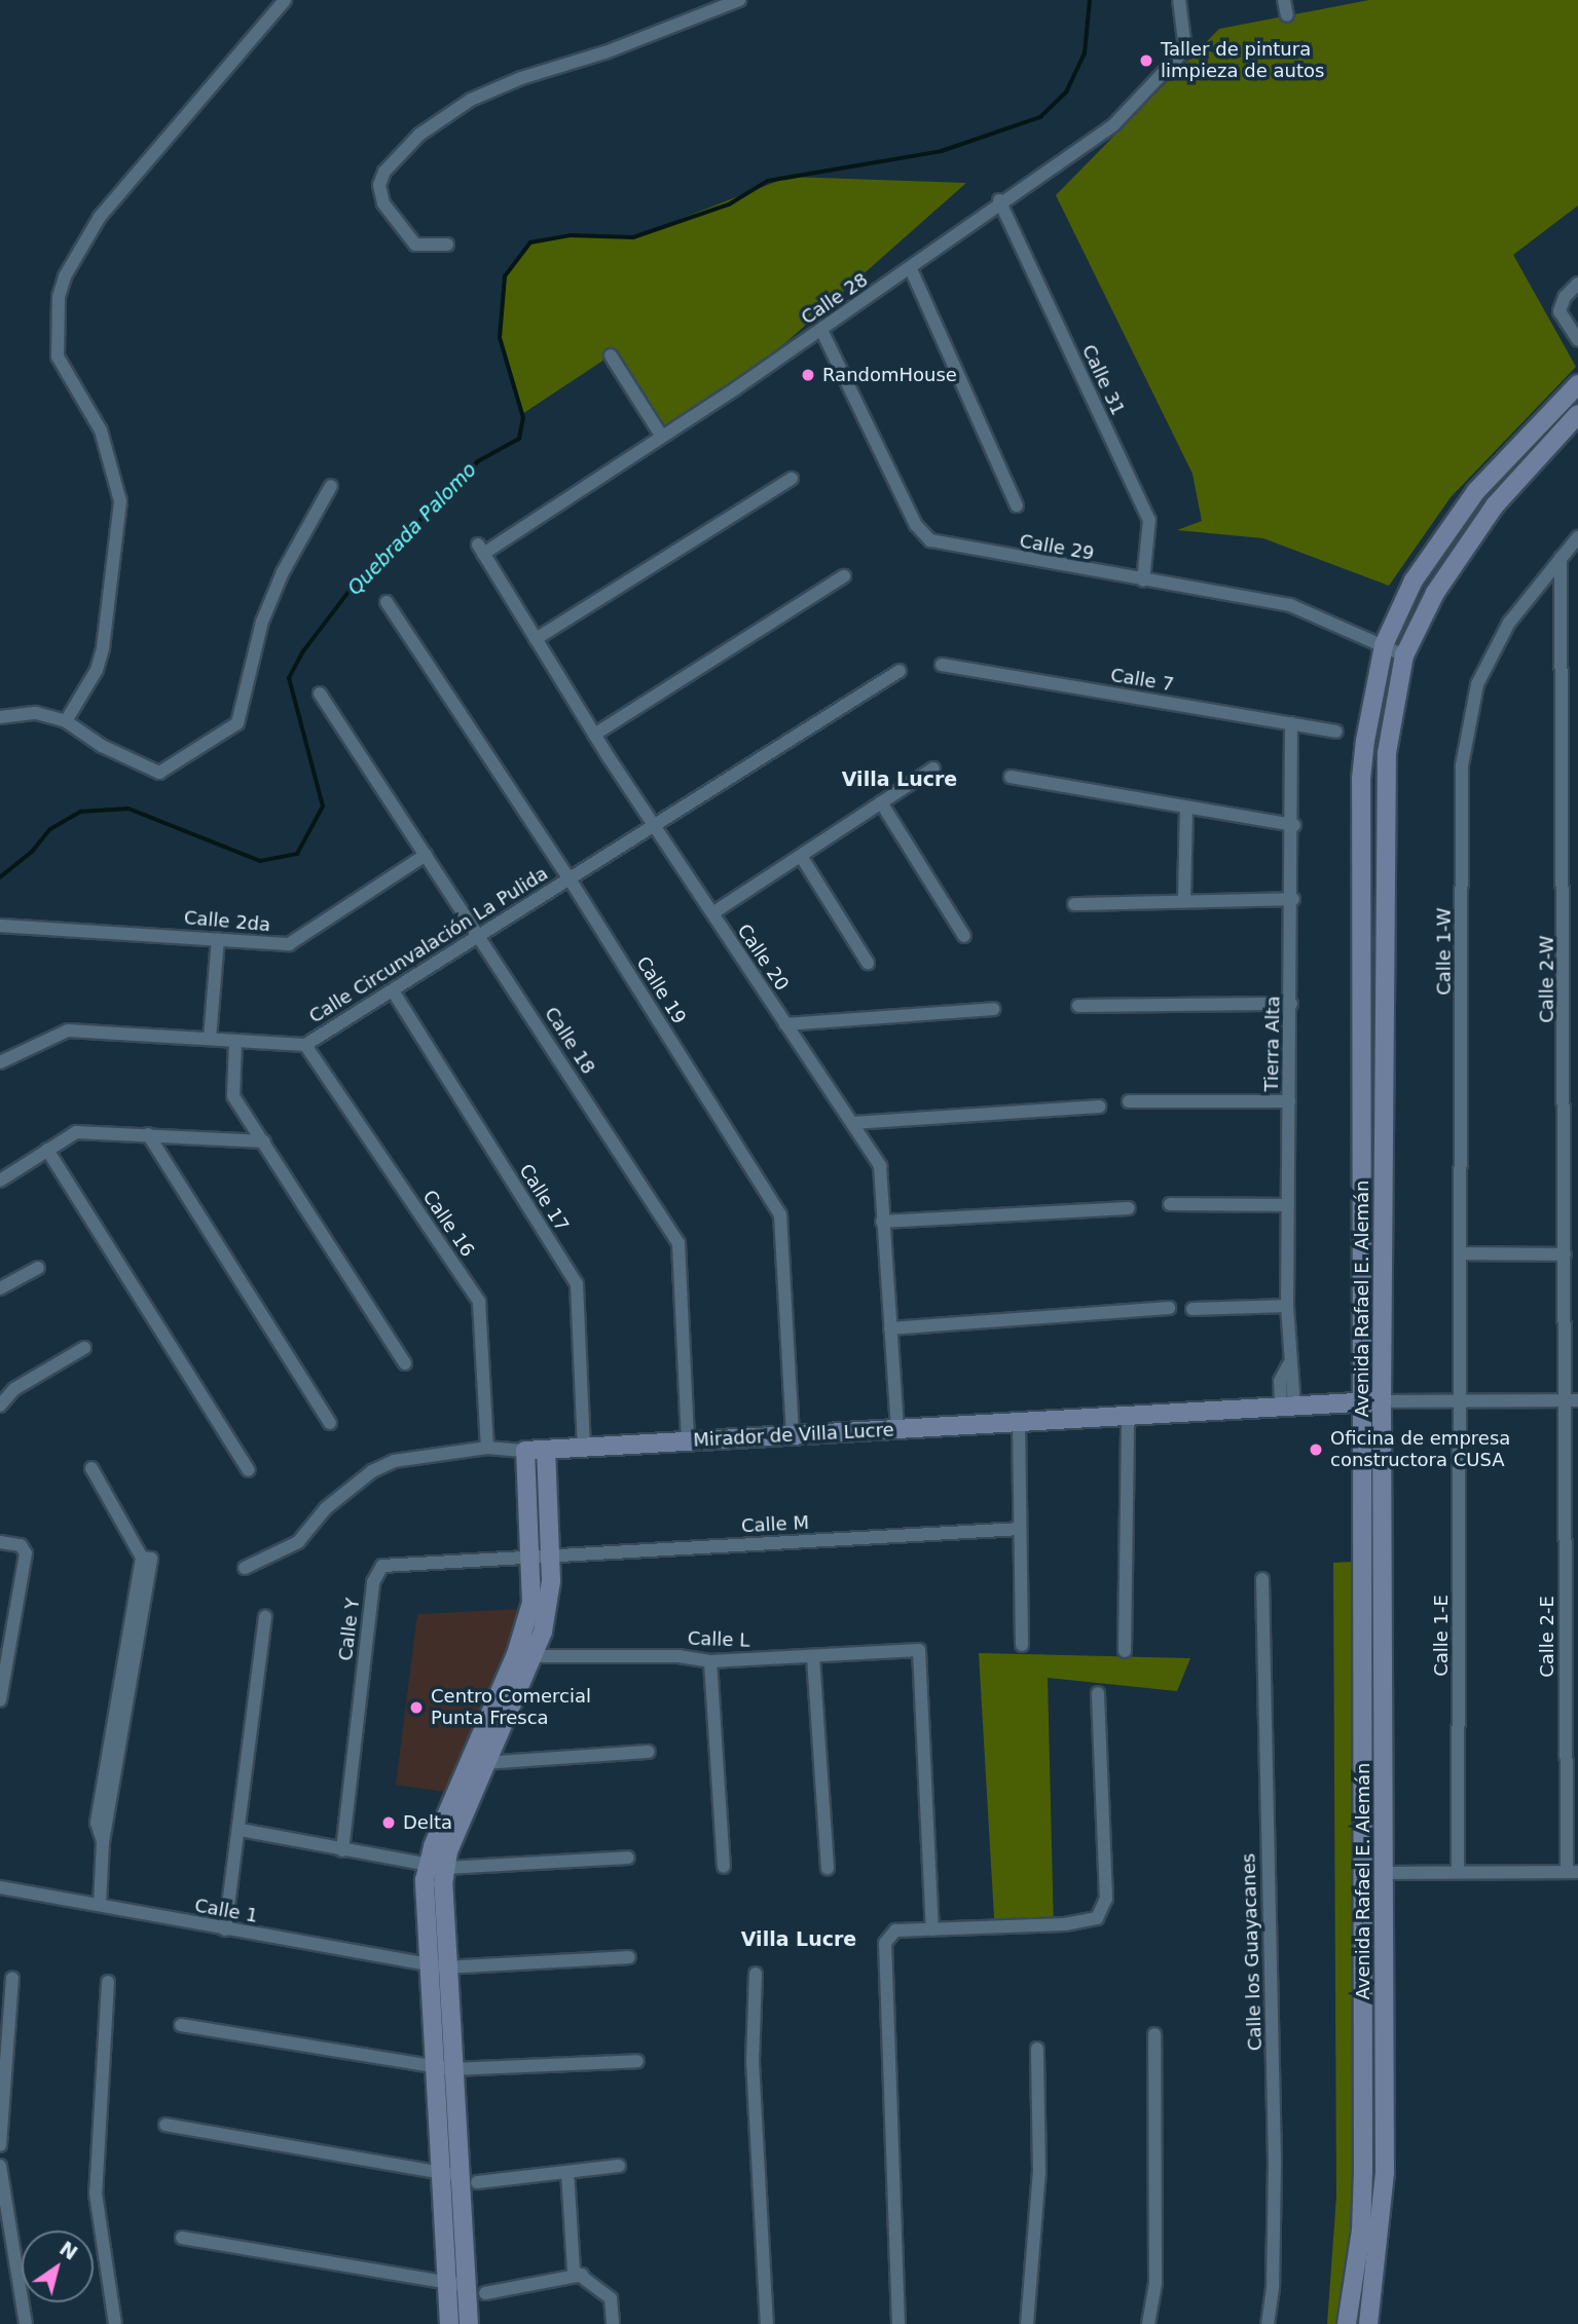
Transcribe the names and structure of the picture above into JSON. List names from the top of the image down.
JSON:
{
  "streets": {
    "main road": ["Avenida Rafael E. Alemán", "Mirador de Villa Lucre"],
    "street": [
      "Calle 28",
      "Calle 31",
      "Calle 29",
      "Calle 7",
      "Calle 2da",
      "Calle Circunvalación La Pulida",
      "Calle 1-W",
      "Calle 20",
      "Calle 2-W",
      "Calle 19",
      "Calle 18",
      "Tierra Alta",
      "Calle 17",
      "Calle 16",
      "Calle M",
      "Calle Y",
      "Calle 1-E",
      "Calle 2-E",
      "Calle L",
      "Calle 1",
      "Calle los Guayacanes"
    ]
  },
  "crossings": [
    ["Calle 28", "Calle 31"],
    ["Calle 28", "Calle 29"],
    ["Calle 28", "Calle 20"],
    ["Calle 31", "Calle 29"],
    ["Calle 29", "Avenida Rafael E. Alemán"],
    ["Calle 7", "Tierra Alta"],
    ["Calle 2da", "Calle 18"],
    ["Calle Circunvalación La Pulida", "Calle 20"],
    ["Calle Circunvalación La Pulida", "Calle 19"],
    ["Calle Circunvalación La Pulida", "Calle 18"],
    ["Calle Circunvalación La Pulida", "Calle 17"],
    ["Calle Circunvalación La Pulida", "Calle 16"],
    ["Calle 1-W", "Calle 2-W"],
    ["Calle 1-W", "Calle 1-E"],
    ["Calle 20", "Mirador de Villa Lucre"],
    ["Calle 2-W", "Calle 2-E"],
    ["Calle 19", "Mirador de Villa Lucre"],
    ["Calle 18", "Mirador de Villa Lucre"],
    ["Tierra Alta", "Mirador de Villa Lucre"],
    ["Calle 17", "Mirador de Villa Lucre"],
    ["Calle 16", "Mirador de Villa Lucre"],
    ["Avenida Rafael E. Alemán", "Mirador de Villa Lucre"],
    ["Calle M", "Calle Y"]
  ],
  "districts": ["Villa Lucre", "Villa Lucre"],
  "water": ["Quebrada Palomo"],
  "places": [
    "Taller de pintura limpieza de autos",
    "RandomHouse",
    "Oficina de empresa constructora CUSA",
    "Centro Comercial Punta Fresca",
    "Delta"
  ],
  "north": "top right"
}
